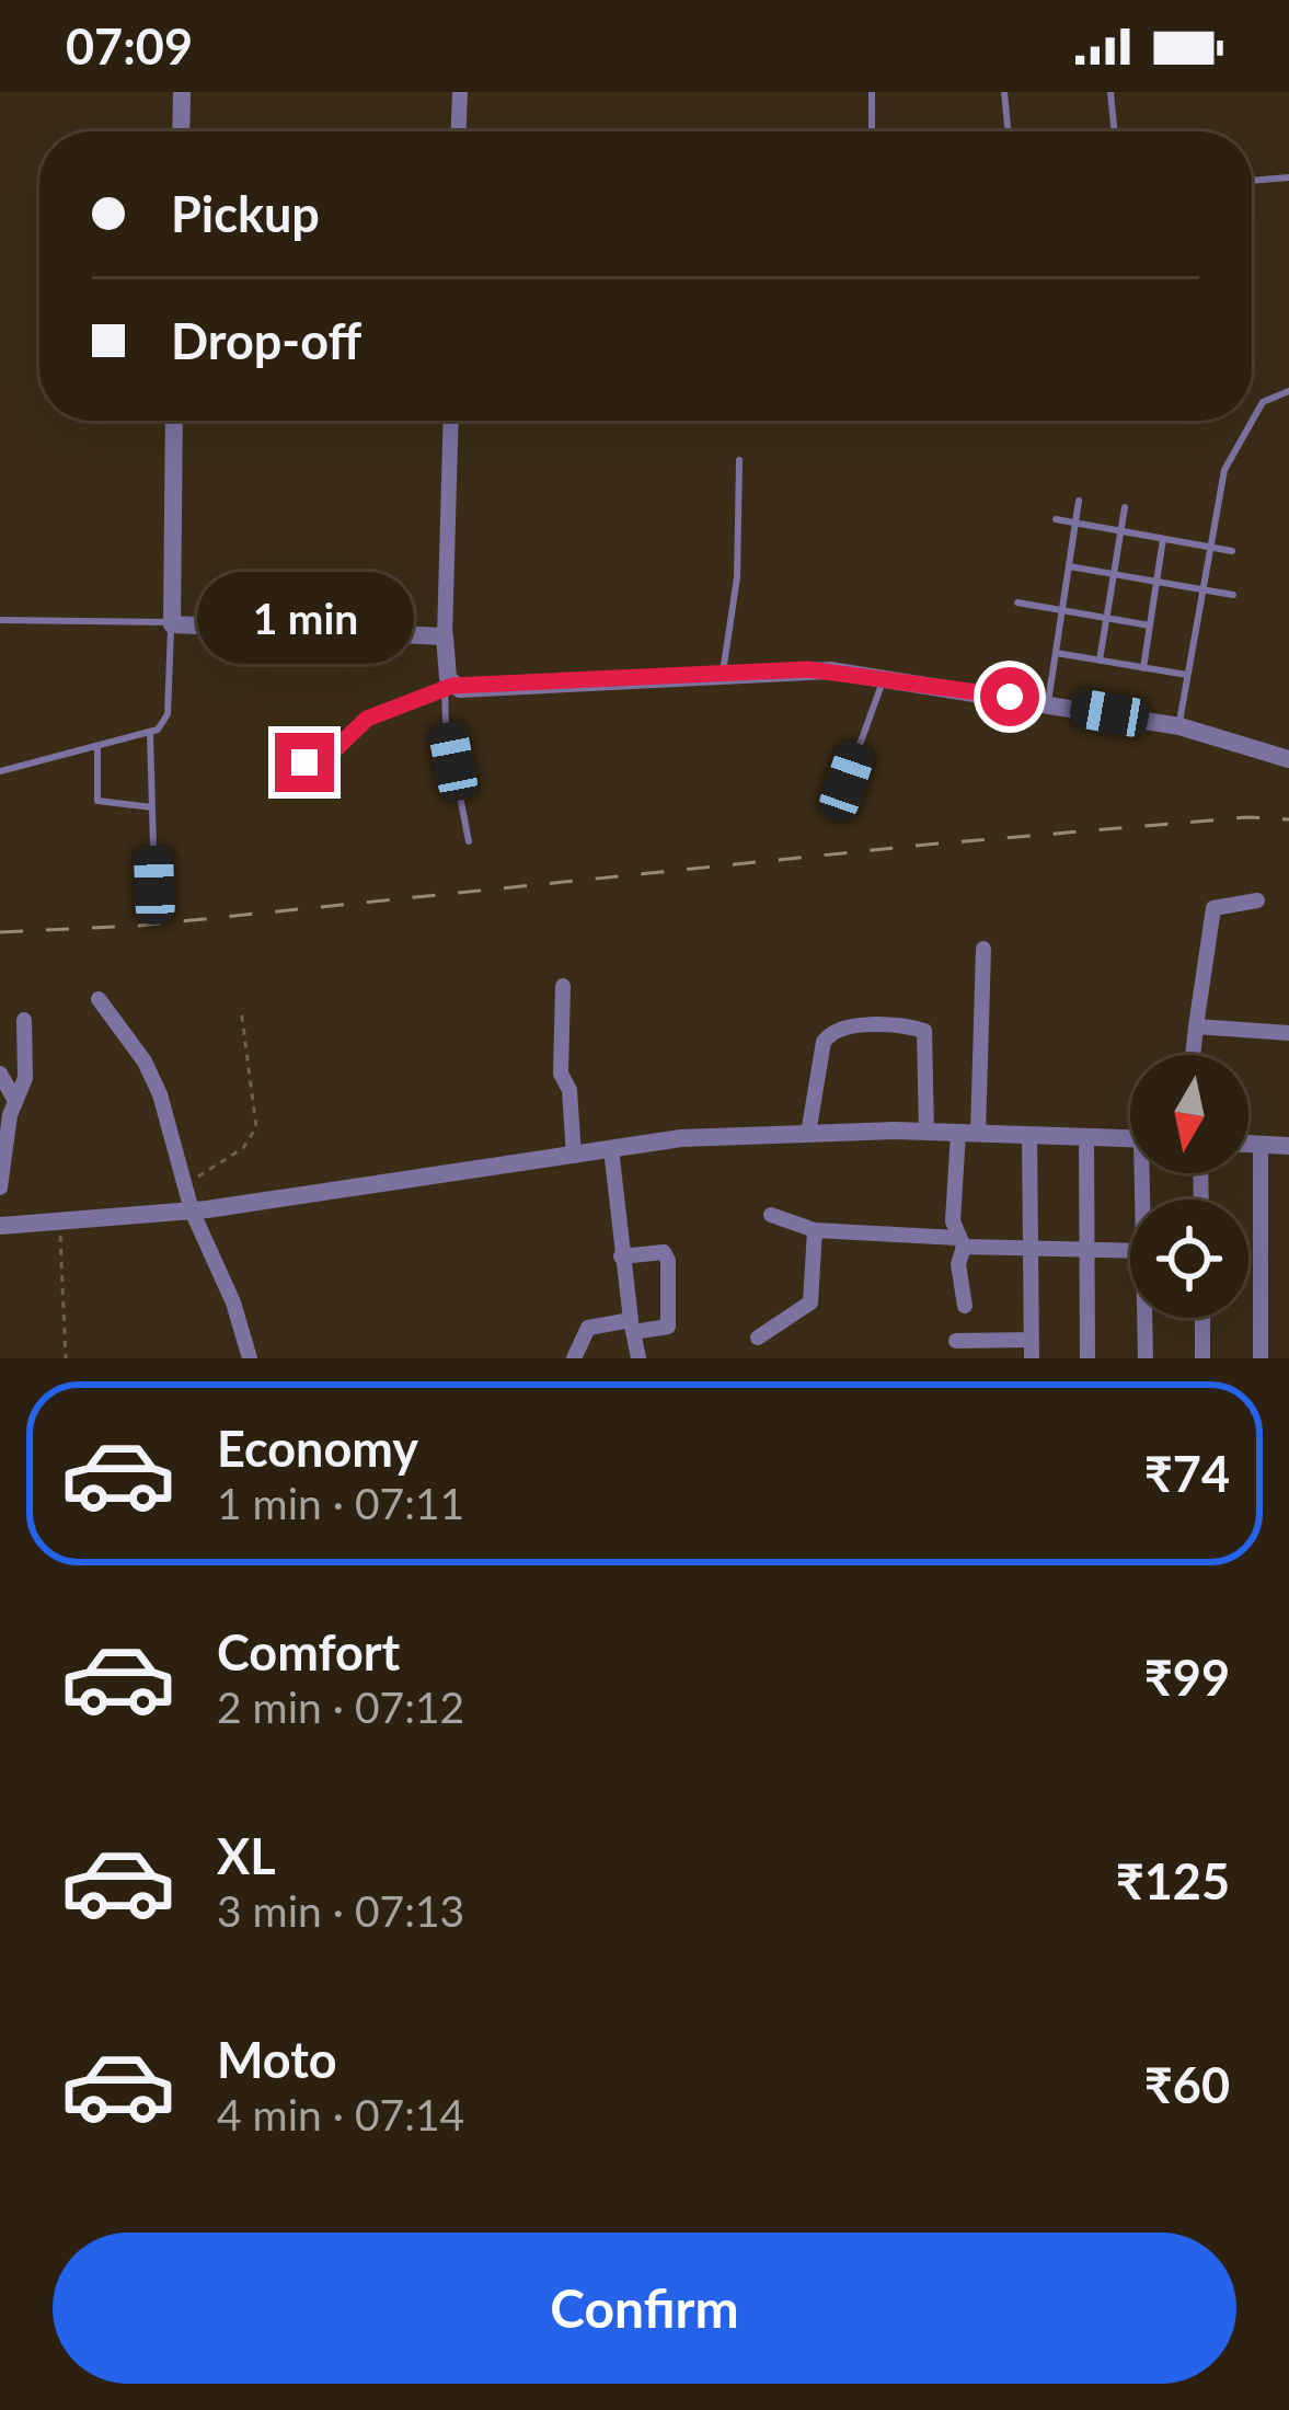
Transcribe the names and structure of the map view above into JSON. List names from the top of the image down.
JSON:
{
  "north": "bottom",
  "page": {
    "status": "07:09",
    "banner": ["Pickup", "Drop-off"],
    "bubble": "1 min",
    "list": [
      {
        "name": "Economy",
        "note": "1 min · 07:11",
        "value": "₹74"
      },
      {
        "name": "Comfort",
        "note": "2 min · 07:12",
        "value": "₹99"
      },
      {
        "name": "XL",
        "note": "3 min · 07:13",
        "value": "₹125"
      },
      {
        "name": "Moto",
        "note": "4 min · 07:14",
        "value": "₹60"
      }
    ],
    "buttons": "Confirm"
  }
}
